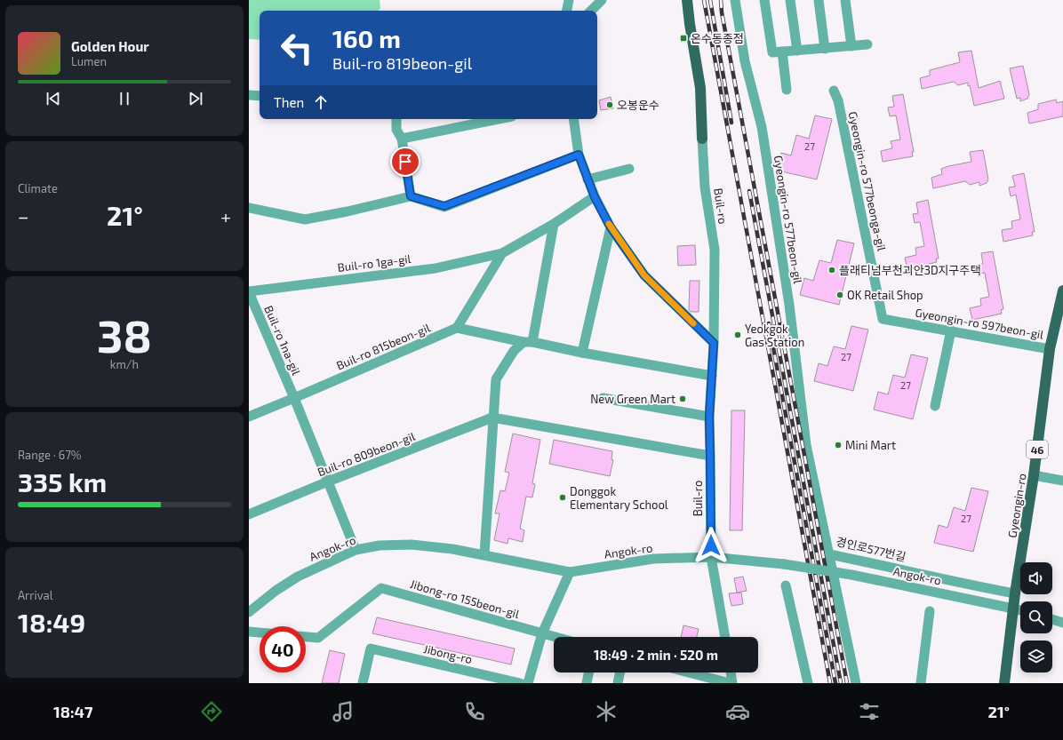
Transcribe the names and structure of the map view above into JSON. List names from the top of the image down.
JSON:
{
  "streets": {
    "main road": ["Buil-ro", "46", "Gyeongin-ro"],
    "street": [
      "Gyeongin-ro 577beonga-gil",
      "Gyeongin-ro 577beon-gil",
      "Buil-ro 1ga-gil",
      "Gyeongin-ro 597beon-gil",
      "Buil-ro 1na-gil",
      "Buil-ro 815beon-gil",
      "Buil-ro 809beon-gil",
      "Angok-ro",
      "경인로577번길",
      "Jibong-ro 155beon-gil",
      "Jibong-ro"
    ]
  },
  "crossings": [
    ["Gyeongin-ro 577beonga-gil", "Gyeongin-ro 597beon-gil"],
    ["Buil-ro", "Angok-ro"],
    ["Gyeongin-ro 577beon-gil", "경인로577번길"],
    ["Buil-ro 1ga-gil", "Buil-ro 1na-gil"],
    ["Buil-ro 1ga-gil", "Buil-ro 815beon-gil"],
    ["Gyeongin-ro 597beon-gil", "Gyeongin-ro"],
    ["Buil-ro 1na-gil", "Buil-ro 815beon-gil"],
    ["Buil-ro 1na-gil", "Buil-ro 809beon-gil"],
    ["Buil-ro 1na-gil", "Angok-ro"],
    ["Gyeongin-ro", "Angok-ro"],
    ["Gyeongin-ro", "경인로577번길"]
  ],
  "places": {
    "transit": ["온수동종점"],
    "other": [
      "오봉운수",
      "플래티넘부천괴안3D지구주택",
      "OK Retail Shop",
      "Yeokgok Gas Station",
      "New Green Mart",
      "Mini Mart",
      "Donggok Elementary School"
    ]
  },
  "house_numbers": [
    "27",
    "27",
    "27",
    "27"
  ],
  "page": {
    "turn": ["160 m", "Buil-ro 819beon-gil"],
    "song": ["Golden Hour", "Lumen"],
    "then": "Then",
    "tile": [
      "Climate",
      ["38", "km/h"],
      ["Range · 67%", "335 km"],
      ["Arrival", "18:49"]
    ],
    "heat": ["−", "21°", "+"],
    "limit": "40",
    "trip": "18:49 · 2 min · 520 m",
    "tabs": ["18:47", "21°"]
  }
}
